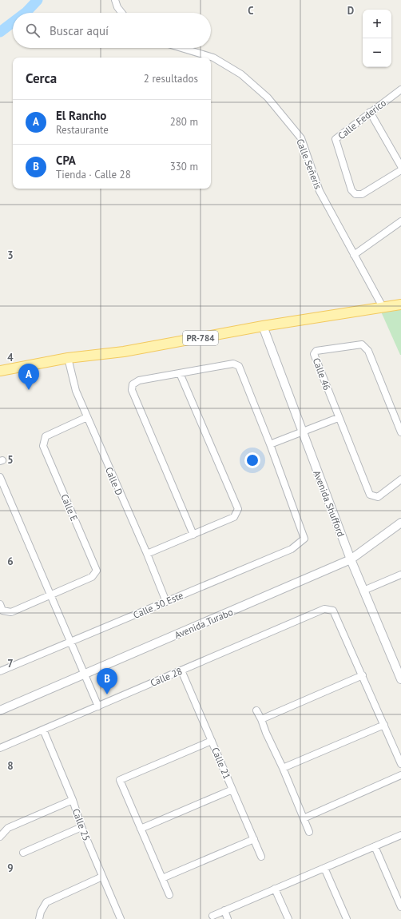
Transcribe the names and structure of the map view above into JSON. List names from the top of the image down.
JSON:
{
  "streets": {
    "main road": ["PR-784"],
    "street": [
      "Calle Federico",
      "Calle Señeris",
      "Calle 46",
      "Calle D",
      "Avenida Shufford",
      "Calle E",
      "Calle 30 Este",
      "Avenida Turabo",
      "Calle 28",
      "Calle 21",
      "Calle 25"
    ]
  },
  "crossings": [
    ["Calle Señeris", "PR-784"],
    ["PR-784", "Calle D"],
    ["PR-784", "Avenida Shufford"],
    ["Calle D", "Calle E"],
    ["Calle D", "Calle 30 Este"],
    ["Avenida Shufford", "Avenida Turabo"],
    ["Calle 28", "Calle 21"],
    ["Calle 28", "Calle 25"]
  ],
  "page": {
    "map_buttons": ["+", "−"],
    "search": "Buscar aquí",
    "heading": ["Cerca", "2 resultados"],
    "list": [
      {
        "mark": "A",
        "name": "El Rancho",
        "note": "Restaurante",
        "value": "280 m"
      },
      {
        "mark": "B",
        "name": "CPA",
        "note": "Tienda · Calle 28",
        "value": "330 m"
      }
    ],
    "pins": ["A", "B"]
  },
  "grid": {
    "columns": ["C", "D"],
    "rows": [
      "3",
      "4",
      "5",
      "6",
      "7",
      "8",
      "9"
    ]
  }
}
